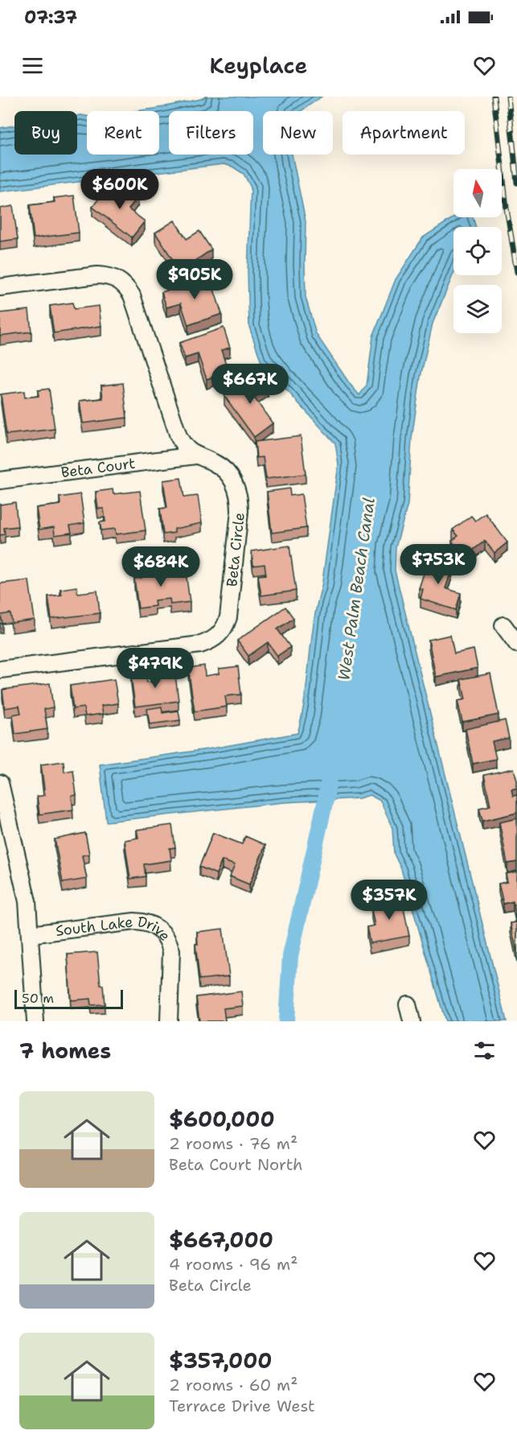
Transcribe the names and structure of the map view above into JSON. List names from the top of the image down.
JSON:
{
  "streets": {
    "street": ["Beta Court", "Beta Circle", "South Lake Drive"]
  },
  "crossings": [
    ["Beta Court", "Beta Circle"]
  ],
  "water": ["West Palm Beach Canal"],
  "scale_bar": "50 m",
  "north": "top",
  "page": {
    "status": "07:37",
    "header": "Keyplace",
    "chip": [
      "Buy",
      "Rent",
      "Filters",
      "New",
      "Apartment"
    ],
    "price": [
      "$600K",
      "$905K",
      "$667K",
      "$753K",
      "$684K",
      "$479K",
      "$357K"
    ],
    "scale": "50 m",
    "heading": "7 homes",
    "list": [
      {
        "name": "$600,000",
        "note": "2 rooms · 76 m² · Beta Court North"
      },
      {
        "name": "$667,000",
        "note": "4 rooms · 96 m² · Beta Circle"
      },
      {
        "name": "$357,000",
        "note": "2 rooms · 60 m² · Terrace Drive West"
      }
    ]
  }
}
